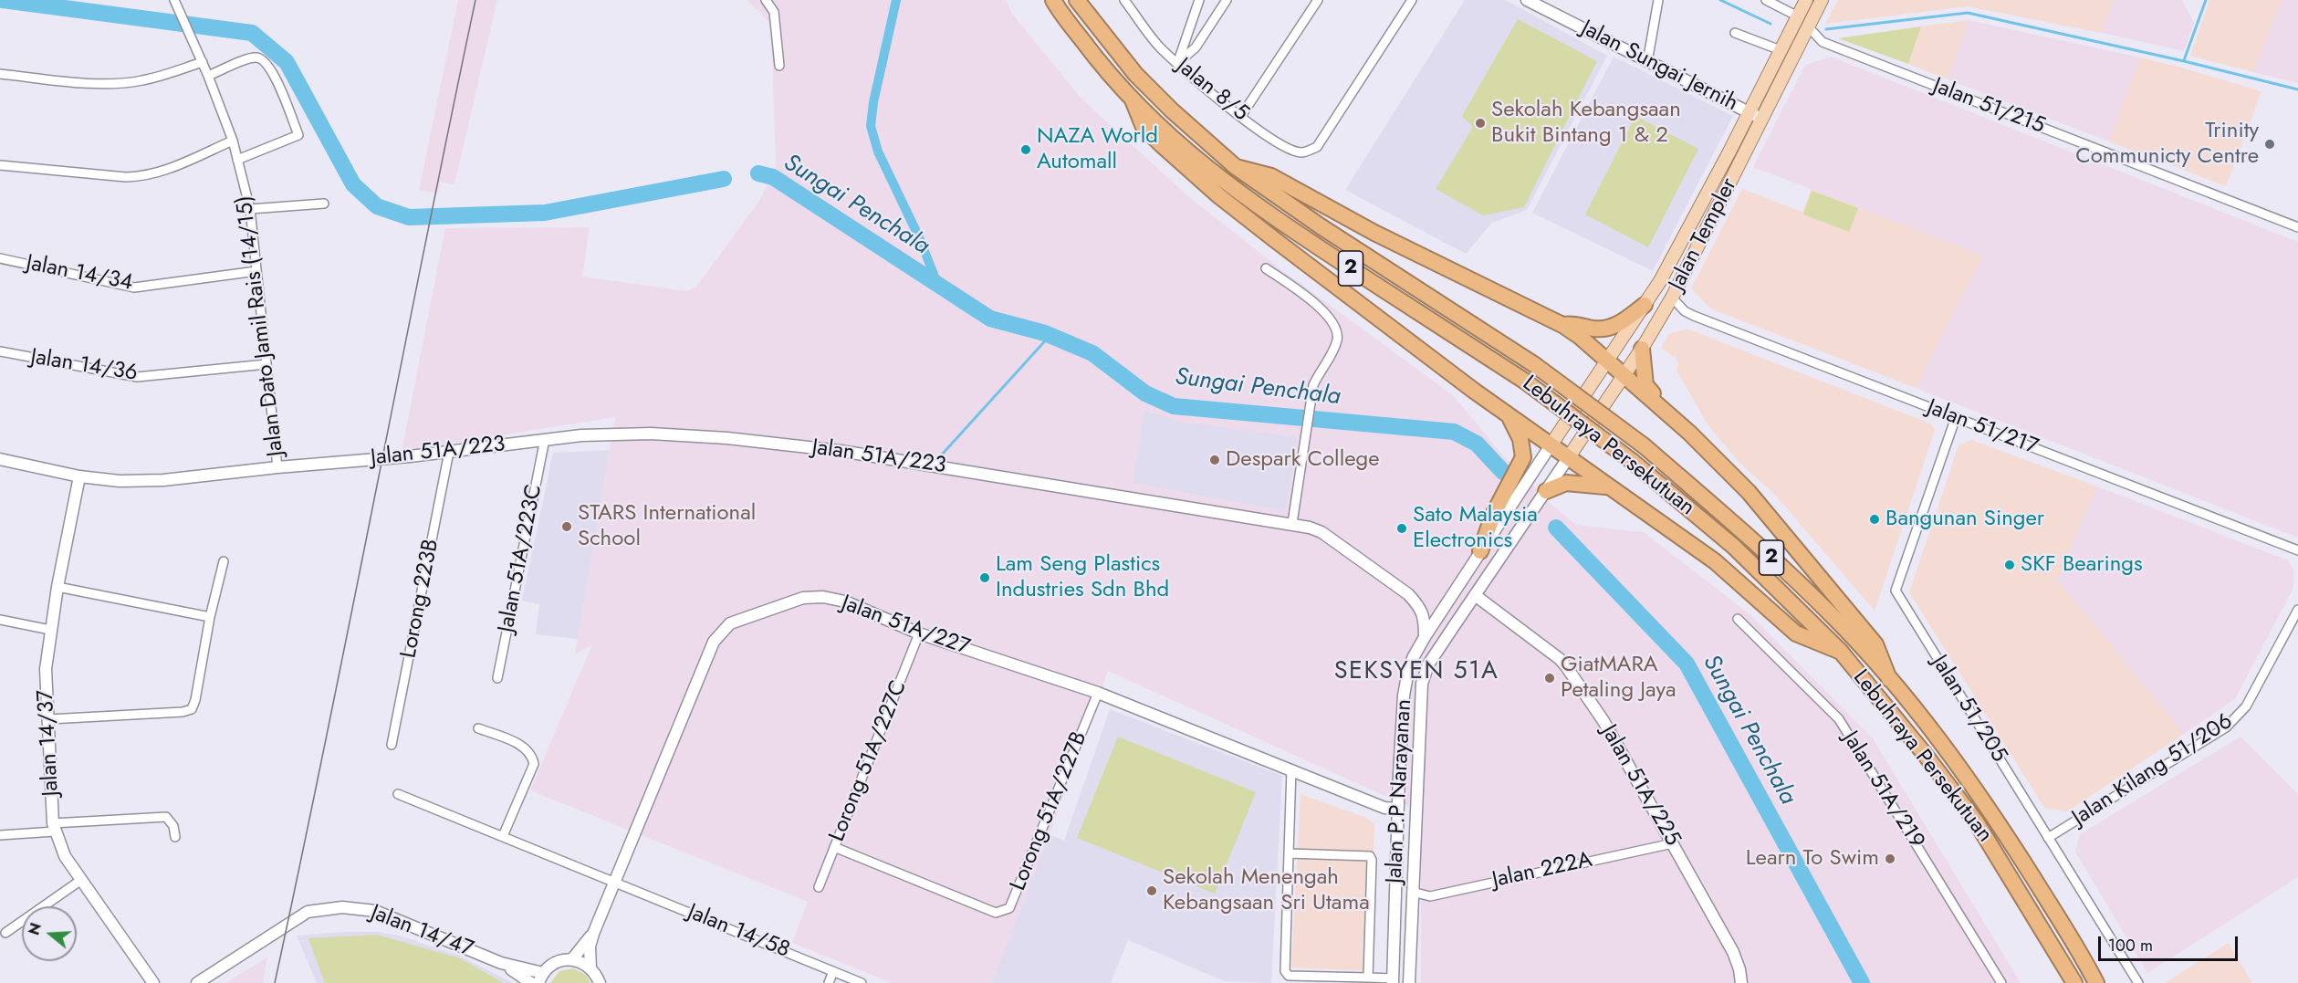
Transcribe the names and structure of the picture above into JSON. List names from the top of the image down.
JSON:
{
  "streets": {
    "highway": ["2", "Lebuhraya Persekutuan"],
    "main road": ["Jalan Templer"],
    "street": [
      "Jalan Sungai Jernih",
      "Jalan 8/5",
      "Jalan 51/215",
      "Jalan 14/34",
      "Jalan Dato Jamil Rais (14/15)",
      "Jalan 14/36",
      "Jalan 51/217",
      "Jalan 51A/223",
      "Jalan 51A/223C",
      "Lorong 223B",
      "Jalan 51A/227",
      "Jalan 51/205",
      "Jalan 14/37",
      "Lorong 51A/227C",
      "Jalan Kilang 51/206",
      "Jalan 51A/225",
      "Jalan 51A/219",
      "Jalan P.P Narayanan",
      "Lorong 51A/227B",
      "Jalan 222A",
      "Jalan 14/47",
      "Jalan 14/58"
    ]
  },
  "crossings": [
    ["Jalan Sungai Jernih", "Jalan Templer"],
    ["Jalan 51/215", "Jalan Templer"],
    ["Jalan Templer", "Jalan 51/217"],
    ["Jalan Templer", "Jalan P.P Narayanan"],
    ["Jalan 14/34", "Jalan Dato Jamil Rais (14/15)"],
    ["Jalan Dato Jamil Rais (14/15)", "Jalan 14/36"],
    ["Jalan Dato Jamil Rais (14/15)", "Jalan 51A/223"],
    ["Jalan 51/217", "Jalan 51/205"],
    ["Jalan 51A/223", "Jalan 51A/223C"],
    ["Jalan 51A/223", "Lorong 223B"],
    ["Jalan 51A/223", "Jalan 14/37"],
    ["Jalan 51A/223", "Jalan P.P Narayanan"],
    ["Jalan 51A/227", "Lorong 51A/227C"],
    ["Jalan 51A/227", "Jalan P.P Narayanan"],
    ["Jalan 51A/227", "Lorong 51A/227B"],
    ["Jalan 51A/227", "Jalan 14/58"],
    ["Jalan 51/205", "Jalan Kilang 51/206"],
    ["Lorong 51A/227C", "Lorong 51A/227B"],
    ["Jalan 51A/225", "Jalan P.P Narayanan"],
    ["Jalan 51A/225", "Jalan 222A"],
    ["Jalan P.P Narayanan", "Jalan 222A"]
  ],
  "districts": ["SEKSYEN 51A"],
  "water": ["Sungai Penchala"],
  "places": [
    "Sekolah Kebangsaan Bukit Bintang 1 & 2",
    "Trinity Communicty Centre",
    "NAZA World Automall",
    "Despark College",
    "Bangunan Singer",
    "STARS International School",
    "Sato Malaysia Electronics",
    "SKF Bearings",
    "Lam Seng Plastics Industries Sdn Bhd",
    "GiatMARA Petaling Jaya",
    "Learn To Swim",
    "Sekolah Menengah Kebangsaan Sri Utama"
  ],
  "scale_bar": "100 m",
  "north": "left"
}
